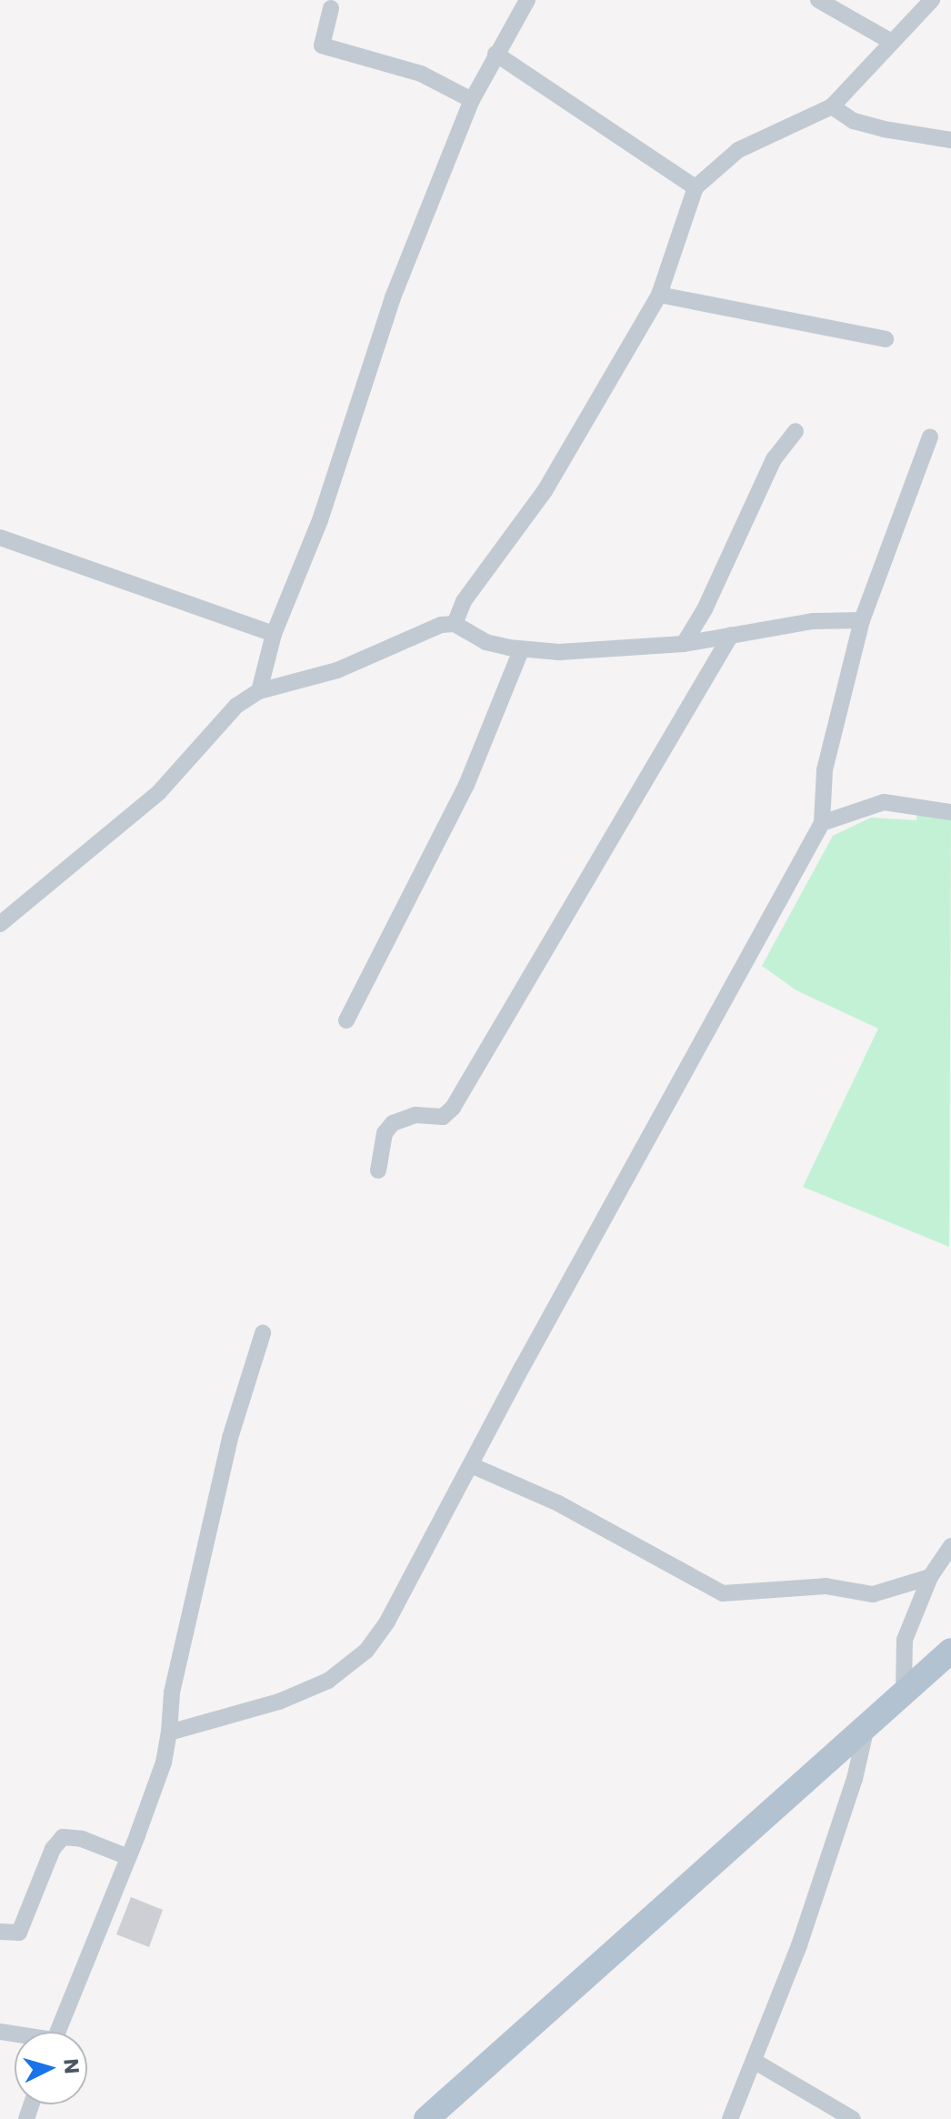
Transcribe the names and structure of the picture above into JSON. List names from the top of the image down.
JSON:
{
  "north": "right"
}
